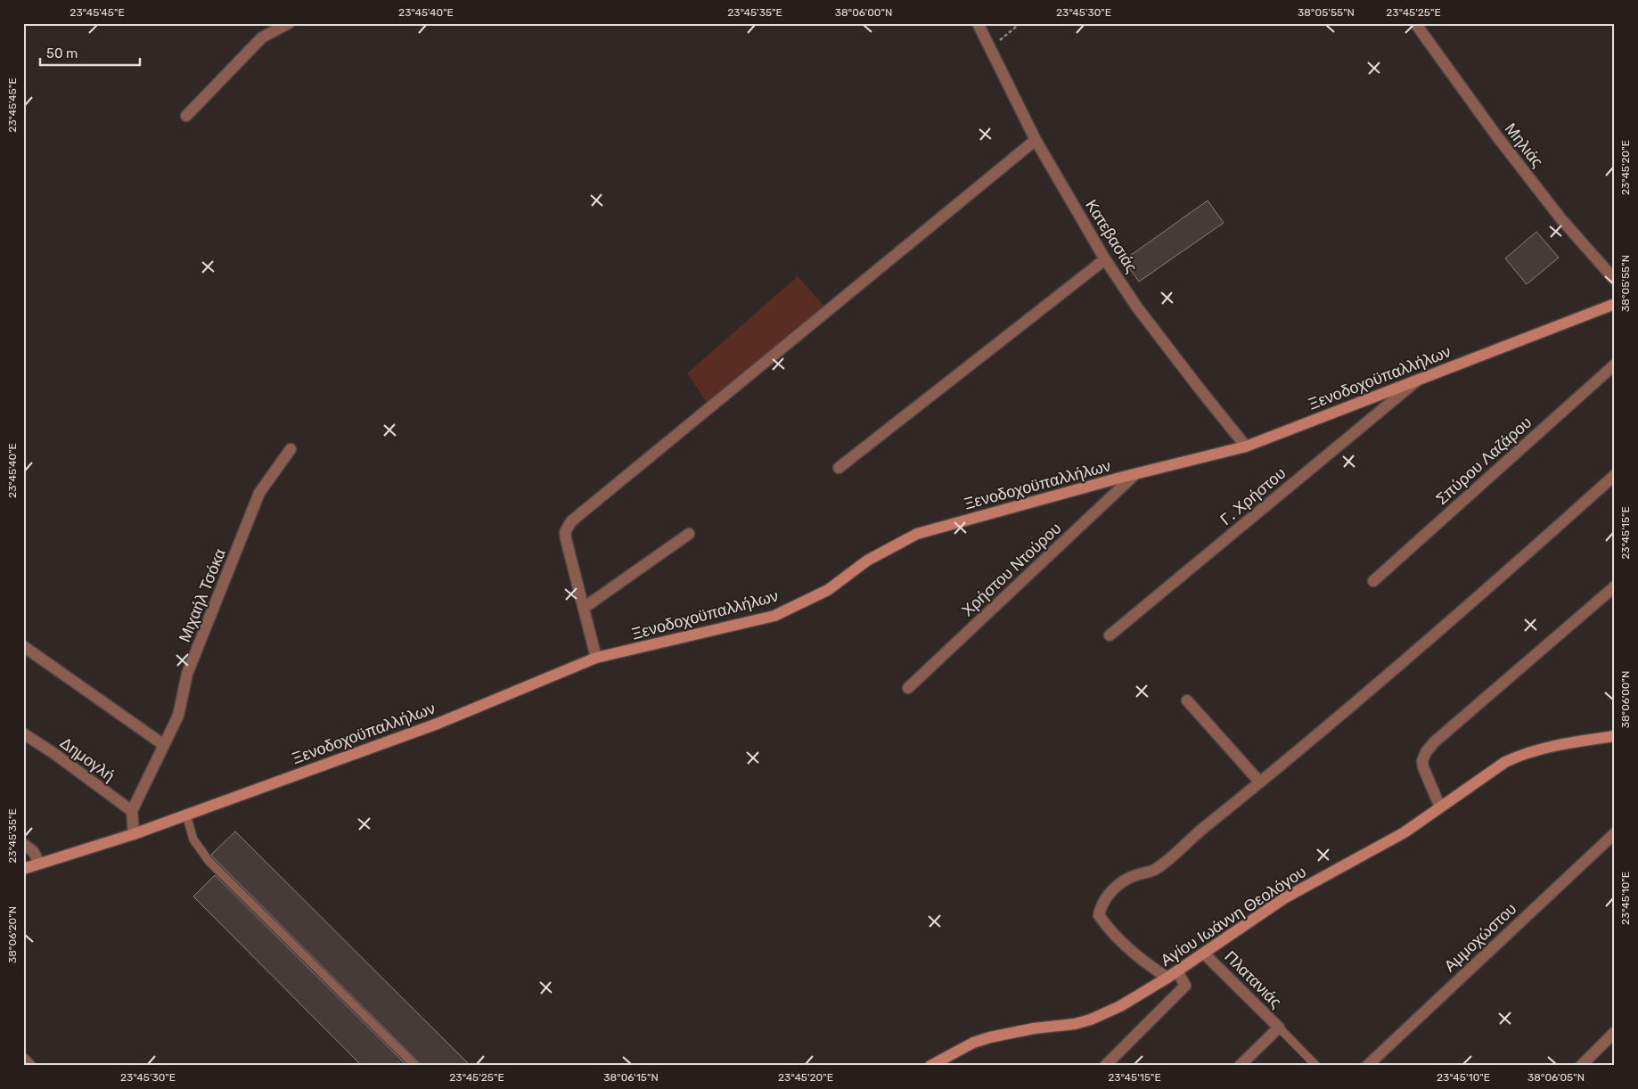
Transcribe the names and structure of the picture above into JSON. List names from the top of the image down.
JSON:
{
  "streets": {
    "street": [
      "Μηλιάς",
      "Κατεβασιάς",
      "Ξενοδοχοϋπαλλήλων",
      "Σπύρου Λαζάρου",
      "Γ. Χρήστου",
      "Χρήστου Ντούρου",
      "Μιχαήλ Τσόκα",
      "Δημογλή",
      "Αγίου Ιωάννη Θεολόγου",
      "Αμμοχώστου",
      "Πλατανιάς"
    ]
  },
  "crossings": [
    ["Κατεβασιάς", "Ξενοδοχοϋπαλλήλων"],
    ["Ξενοδοχοϋπαλλήλων", "Γ. Χρήστου"],
    ["Ξενοδοχοϋπαλλήλων", "Χρήστου Ντούρου"],
    ["Μιχαήλ Τσόκα", "Δημογλή"],
    ["Αγίου Ιωάννη Θεολόγου", "Πλατανιάς"]
  ],
  "scale_bar": "50 m",
  "coordinates": [
    "23°45'45\"E",
    "23°45'40\"E",
    "23°45'35\"E",
    "38°06'00\"N",
    "23°45'30\"E",
    "38°05'55\"N",
    "23°45'25\"E",
    "23°45'20\"E",
    "23°45'15\"E",
    "23°45'10\"E",
    "38°06'20\"N",
    "38°06'15\"N",
    "38°06'05\"N"
  ]
}
